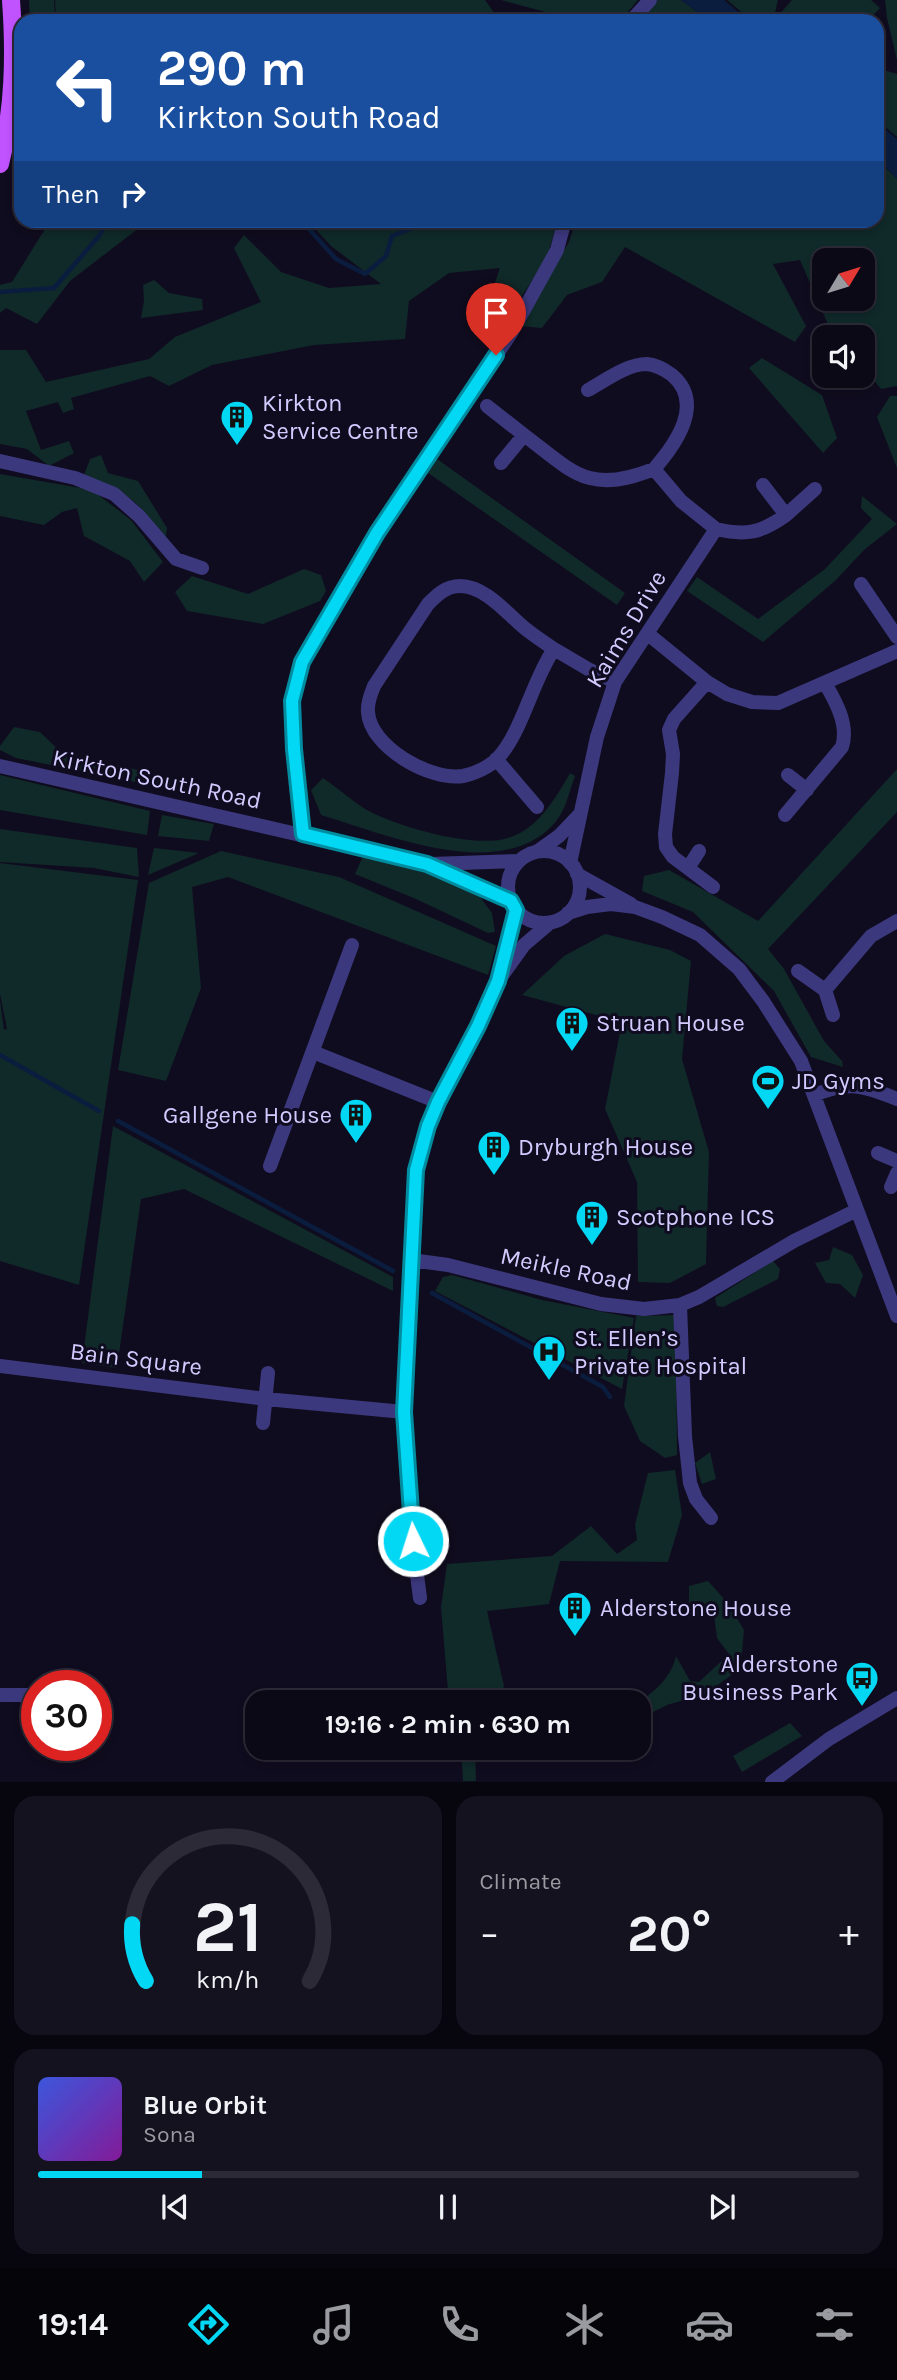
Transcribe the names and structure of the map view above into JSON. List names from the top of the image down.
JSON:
{
  "streets": {
    "street": [
      "Kaims Drive",
      "Kirkton South Road",
      "Meikle Road",
      "Bain Square"
    ]
  },
  "crossings": [
    ["Kaims Drive", "Kirkton South Road"]
  ],
  "places": {
    "building": [
      "Kirkton Service Centre",
      "Struan House",
      "Gallgene House",
      "Dryburgh House",
      "Scotphone ICS",
      "Alderstone House"
    ],
    "sports": ["JD Gyms"],
    "hospital": ["St. Ellen’s Private Hospital"],
    "bus stop": ["Alderstone Business Park"]
  },
  "north": "top right",
  "page": {
    "turn": ["290 m", "Kirkton South Road"],
    "then": "Then",
    "limit": "30",
    "trip": "19:16 · 2 min · 630 m",
    "tile": "Climate",
    "heat": ["−", "20°", "+"],
    "song": ["Blue Orbit", "Sona"],
    "tabs": "19:14",
    "gauge": ["21", "km/h"]
  }
}
